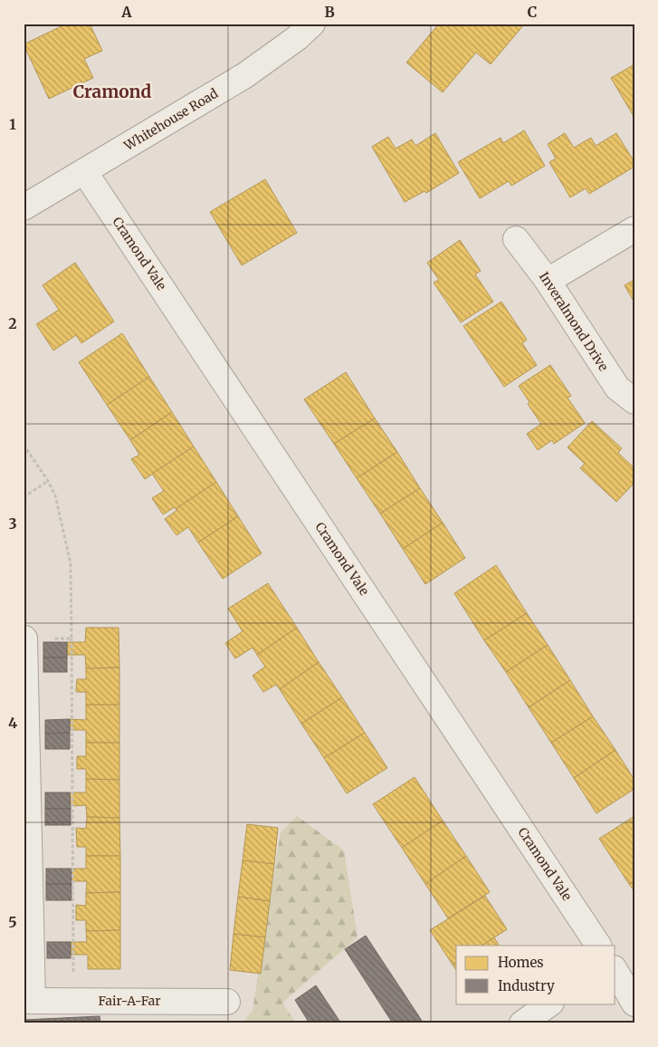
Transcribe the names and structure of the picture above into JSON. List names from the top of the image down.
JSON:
{
  "streets": {
    "street": [
      "Whitehouse Road",
      "Cramond Vale",
      "Inveralmond Drive",
      "Fair-A-Far"
    ]
  },
  "crossings": [
    ["Whitehouse Road", "Cramond Vale"]
  ],
  "districts": ["Cramond"],
  "legend": ["Homes", "Industry"],
  "grid": {
    "columns": ["A", "B", "C"],
    "rows": [
      "1",
      "2",
      "3",
      "4",
      "5"
    ]
  }
}
